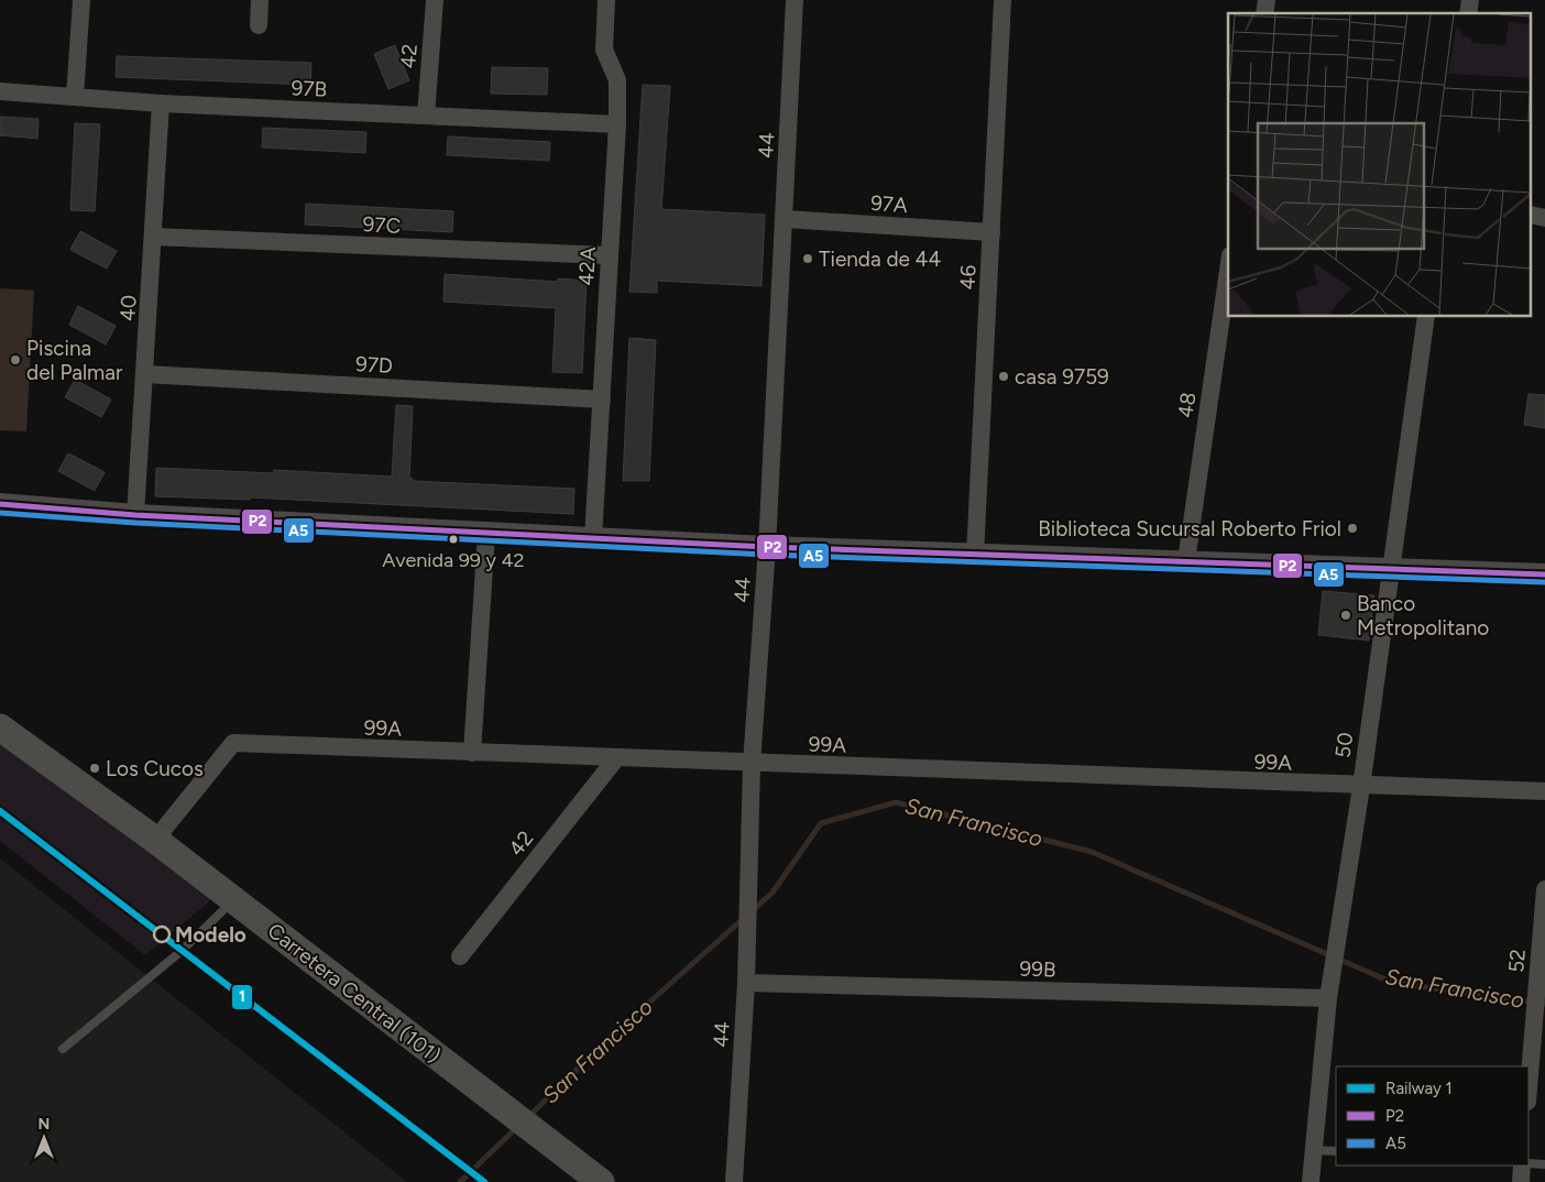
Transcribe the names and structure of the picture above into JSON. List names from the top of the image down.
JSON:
{
  "streets": {
    "main road": ["Carretera Central (101)"],
    "street": [
      "42",
      "97B",
      "44",
      "97A",
      "97C",
      "42A",
      "46",
      "40",
      "97D",
      "48",
      "99A",
      "50",
      "52",
      "99B"
    ]
  },
  "crossings": [
    ["42", "97B"],
    ["42", "99A"],
    ["97B", "42A"],
    ["97B", "40"],
    ["44", "97A"],
    ["44", "99A"],
    ["44", "99B"],
    ["97A", "46"],
    ["97C", "42A"],
    ["97C", "40"],
    ["42A", "97D"],
    ["40", "97D"],
    ["99A", "50"],
    ["99A", "Carretera Central (101)"],
    ["50", "99B"]
  ],
  "water": ["San Francisco"],
  "places": [
    "Tienda de 44",
    "Piscina del Palmar",
    "casa 9759",
    "Biblioteca Sucursal Roberto Friol",
    "Avenida 99 y 42",
    "Banco Metropolitano",
    "Los Cucos",
    "Modelo"
  ],
  "lines": ["transit line P2", "transit line A5", "rail line 1"],
  "legend": ["Railway 1", "P2", "A5"],
  "north": "top"
}
